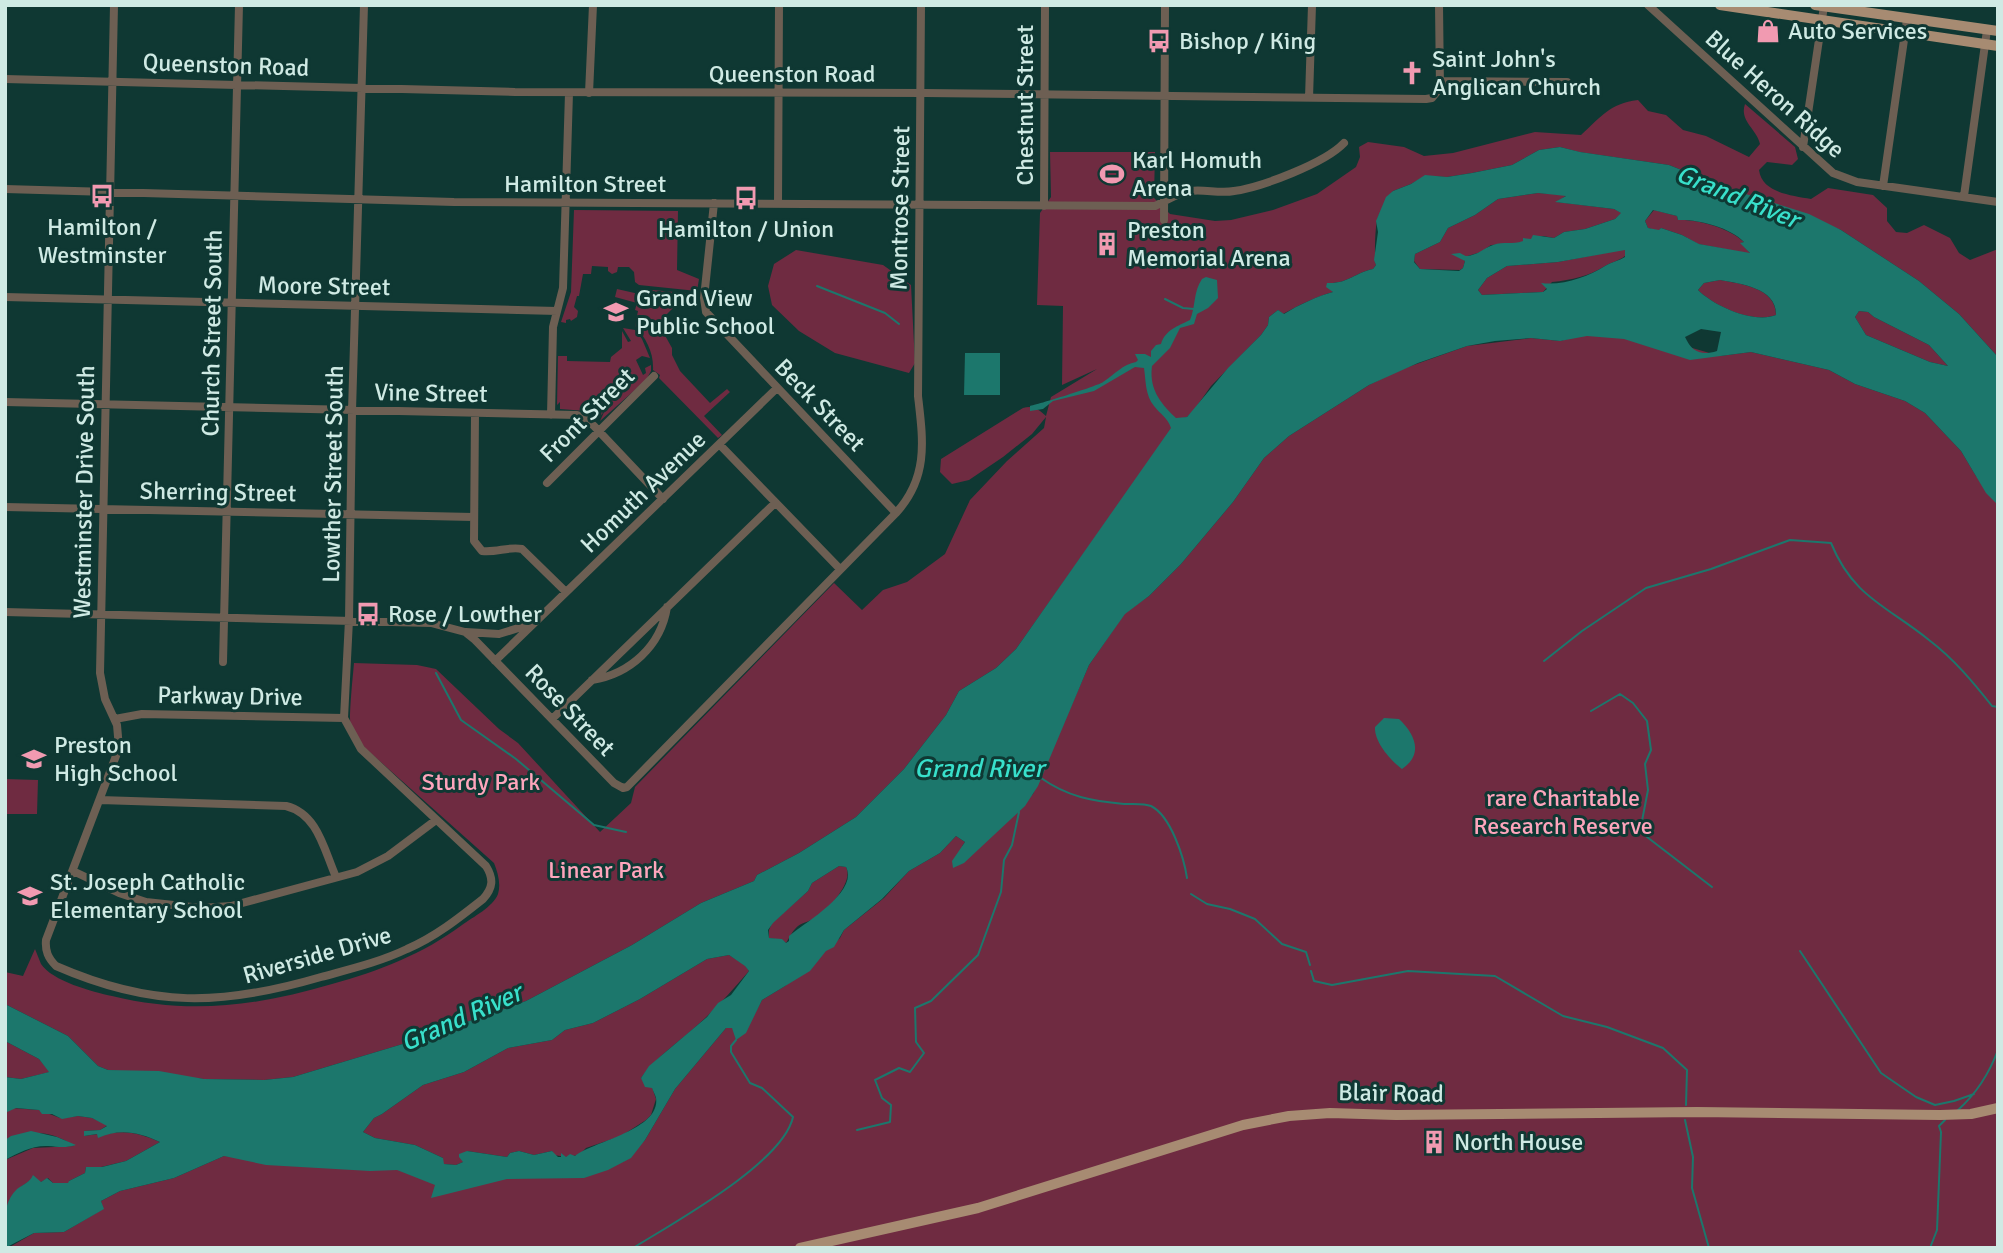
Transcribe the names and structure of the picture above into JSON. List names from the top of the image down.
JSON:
{
  "streets": {
    "main road": ["Blair Road"],
    "street": [
      "Queenston Road",
      "Blue Heron Ridge",
      "Chestnut Street",
      "Hamilton Street",
      "Montrose Street",
      "Moore Street",
      "Church Street South",
      "Vine Street",
      "Beck Street",
      "Front Street",
      "Lowther Street South",
      "Westminster Drive South",
      "Sherring Street",
      "Homuth Avenue",
      "Parkway Drive",
      "Rose Street",
      "Riverside Drive"
    ]
  },
  "crossings": [
    ["Queenston Road", "Chestnut Street"],
    ["Queenston Road", "Montrose Street"],
    ["Queenston Road", "Church Street South"],
    ["Queenston Road", "Lowther Street South"],
    ["Queenston Road", "Westminster Drive South"],
    ["Chestnut Street", "Hamilton Street"],
    ["Hamilton Street", "Montrose Street"],
    ["Hamilton Street", "Church Street South"],
    ["Hamilton Street", "Beck Street"],
    ["Hamilton Street", "Lowther Street South"],
    ["Hamilton Street", "Westminster Drive South"],
    ["Montrose Street", "Rose Street"],
    ["Moore Street", "Church Street South"],
    ["Moore Street", "Lowther Street South"],
    ["Moore Street", "Westminster Drive South"],
    ["Church Street South", "Vine Street"],
    ["Church Street South", "Sherring Street"],
    ["Church Street South", "Rose Street"],
    ["Vine Street", "Front Street"],
    ["Vine Street", "Lowther Street South"],
    ["Vine Street", "Westminster Drive South"],
    ["Vine Street", "Homuth Avenue"],
    ["Beck Street", "Homuth Avenue"],
    ["Beck Street", "Rose Street"],
    ["Lowther Street South", "Sherring Street"],
    ["Lowther Street South", "Parkway Drive"],
    ["Lowther Street South", "Rose Street"],
    ["Westminster Drive South", "Sherring Street"],
    ["Westminster Drive South", "Parkway Drive"],
    ["Westminster Drive South", "Rose Street"],
    ["Westminster Drive South", "Riverside Drive"],
    ["Homuth Avenue", "Rose Street"]
  ],
  "water": ["Grand River"],
  "parks": ["Sturdy Park", "rare Charitable Research Reserve", "Linear Park"],
  "places": {
    "shop": ["Auto Services"],
    "bus stop": [
      "Bishop / King",
      "Hamilton / Westminster",
      "Hamilton / Union",
      "Rose / Lowther"
    ],
    "church": ["Saint John's Anglican Church"],
    "sports": ["Karl Homuth Arena"],
    "building": ["Preston Memorial Arena", "North House"],
    "school or university": ["Grand View Public School", "Preston High School", "St. Joseph Catholic Elementary School"]
  }
}
